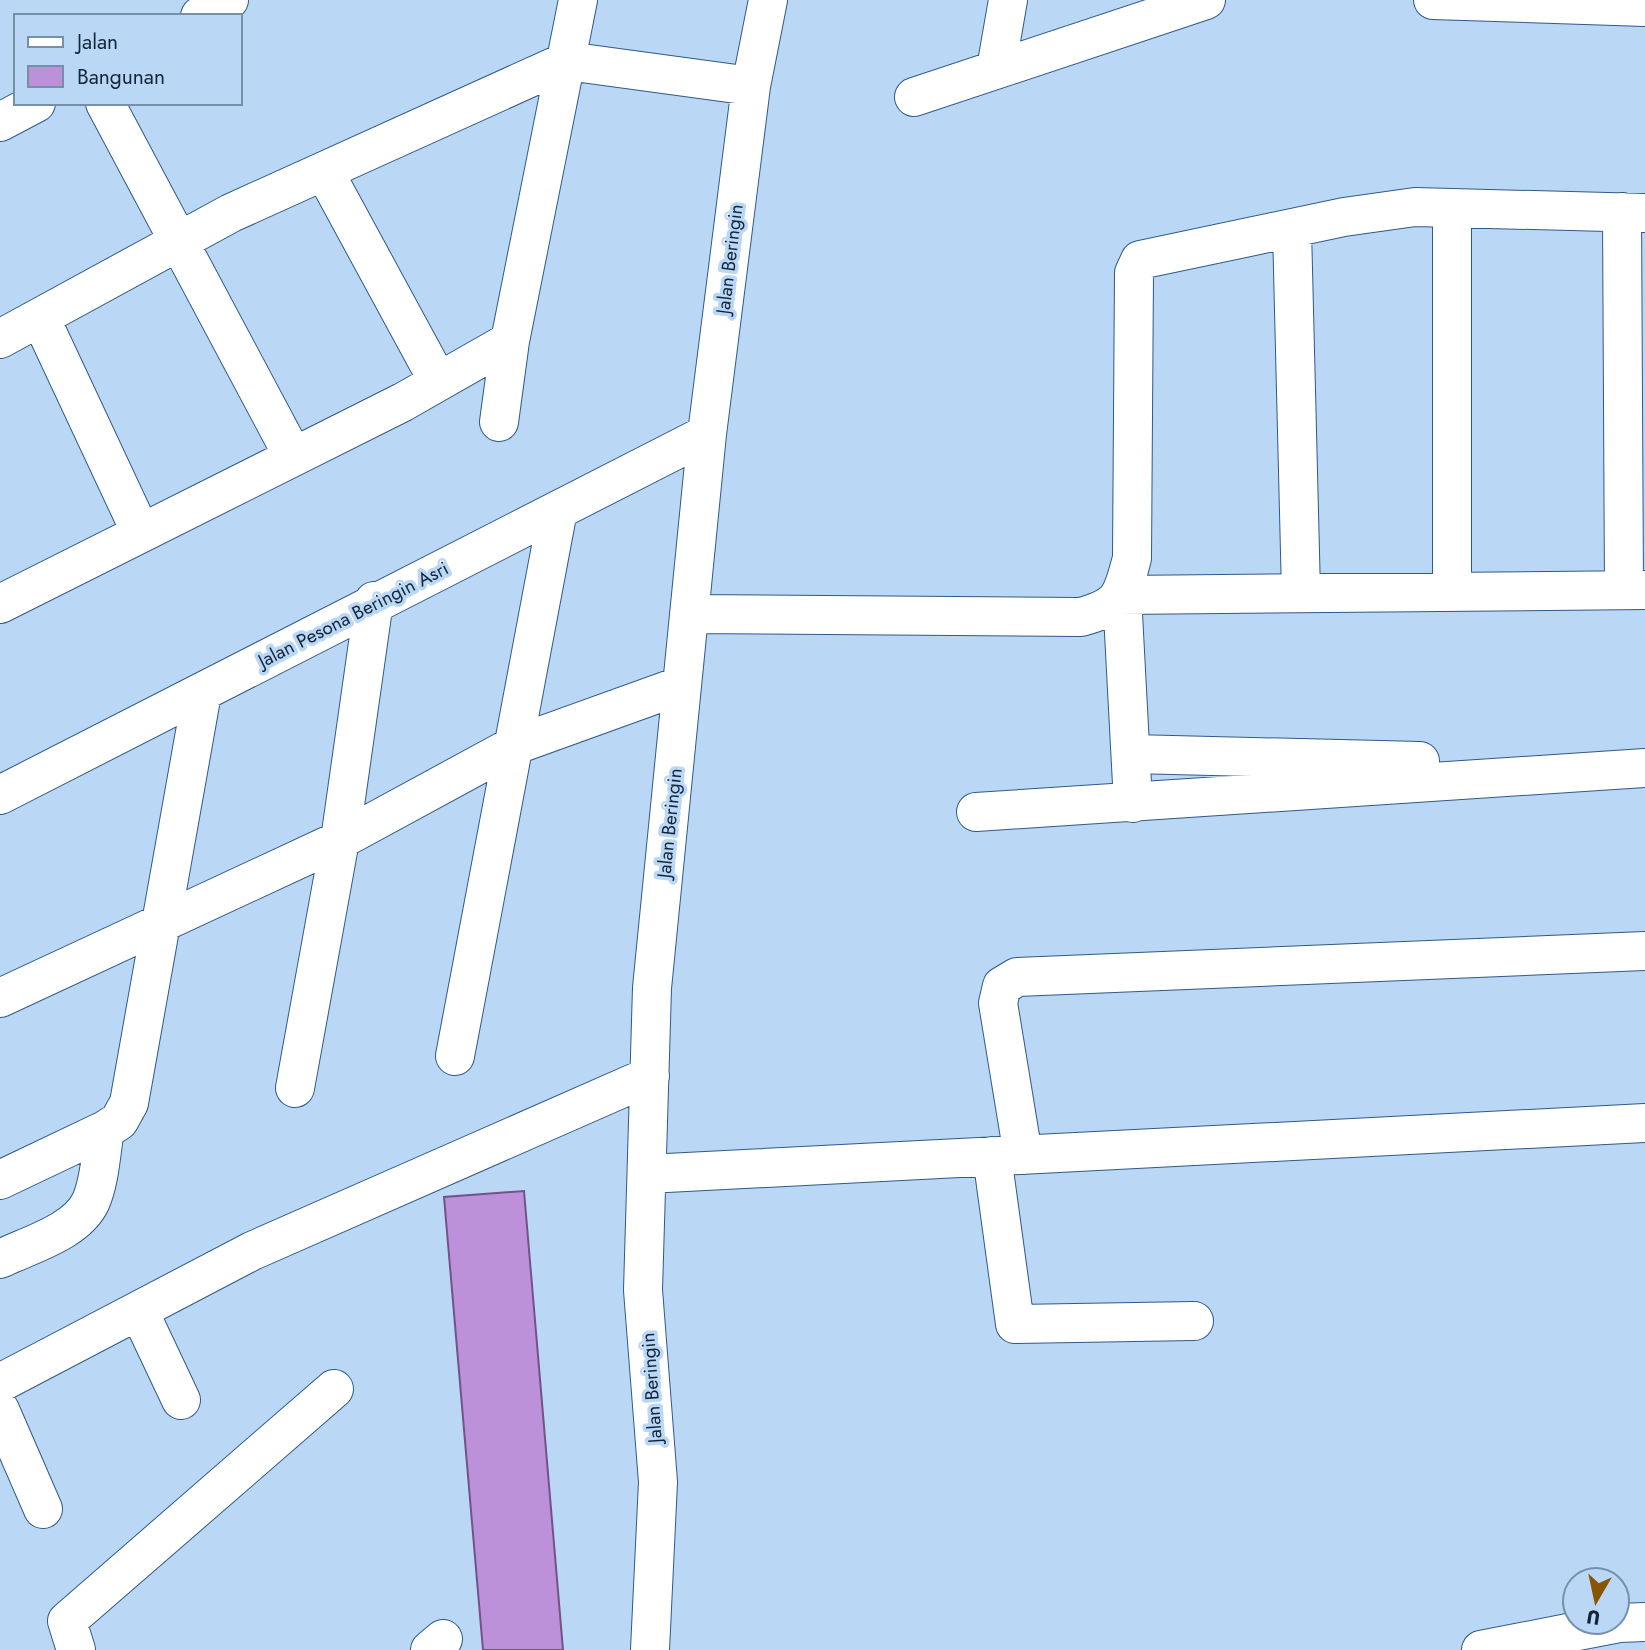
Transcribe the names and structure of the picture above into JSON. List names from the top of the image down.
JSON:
{
  "streets": {
    "street": ["Jalan Beringin", "Jalan Pesona Beringin Asri"]
  },
  "crossings": [
    ["Jalan Beringin", "Jalan Pesona Beringin Asri"]
  ],
  "legend": ["Jalan", "Bangunan"],
  "north": "bottom"
}
